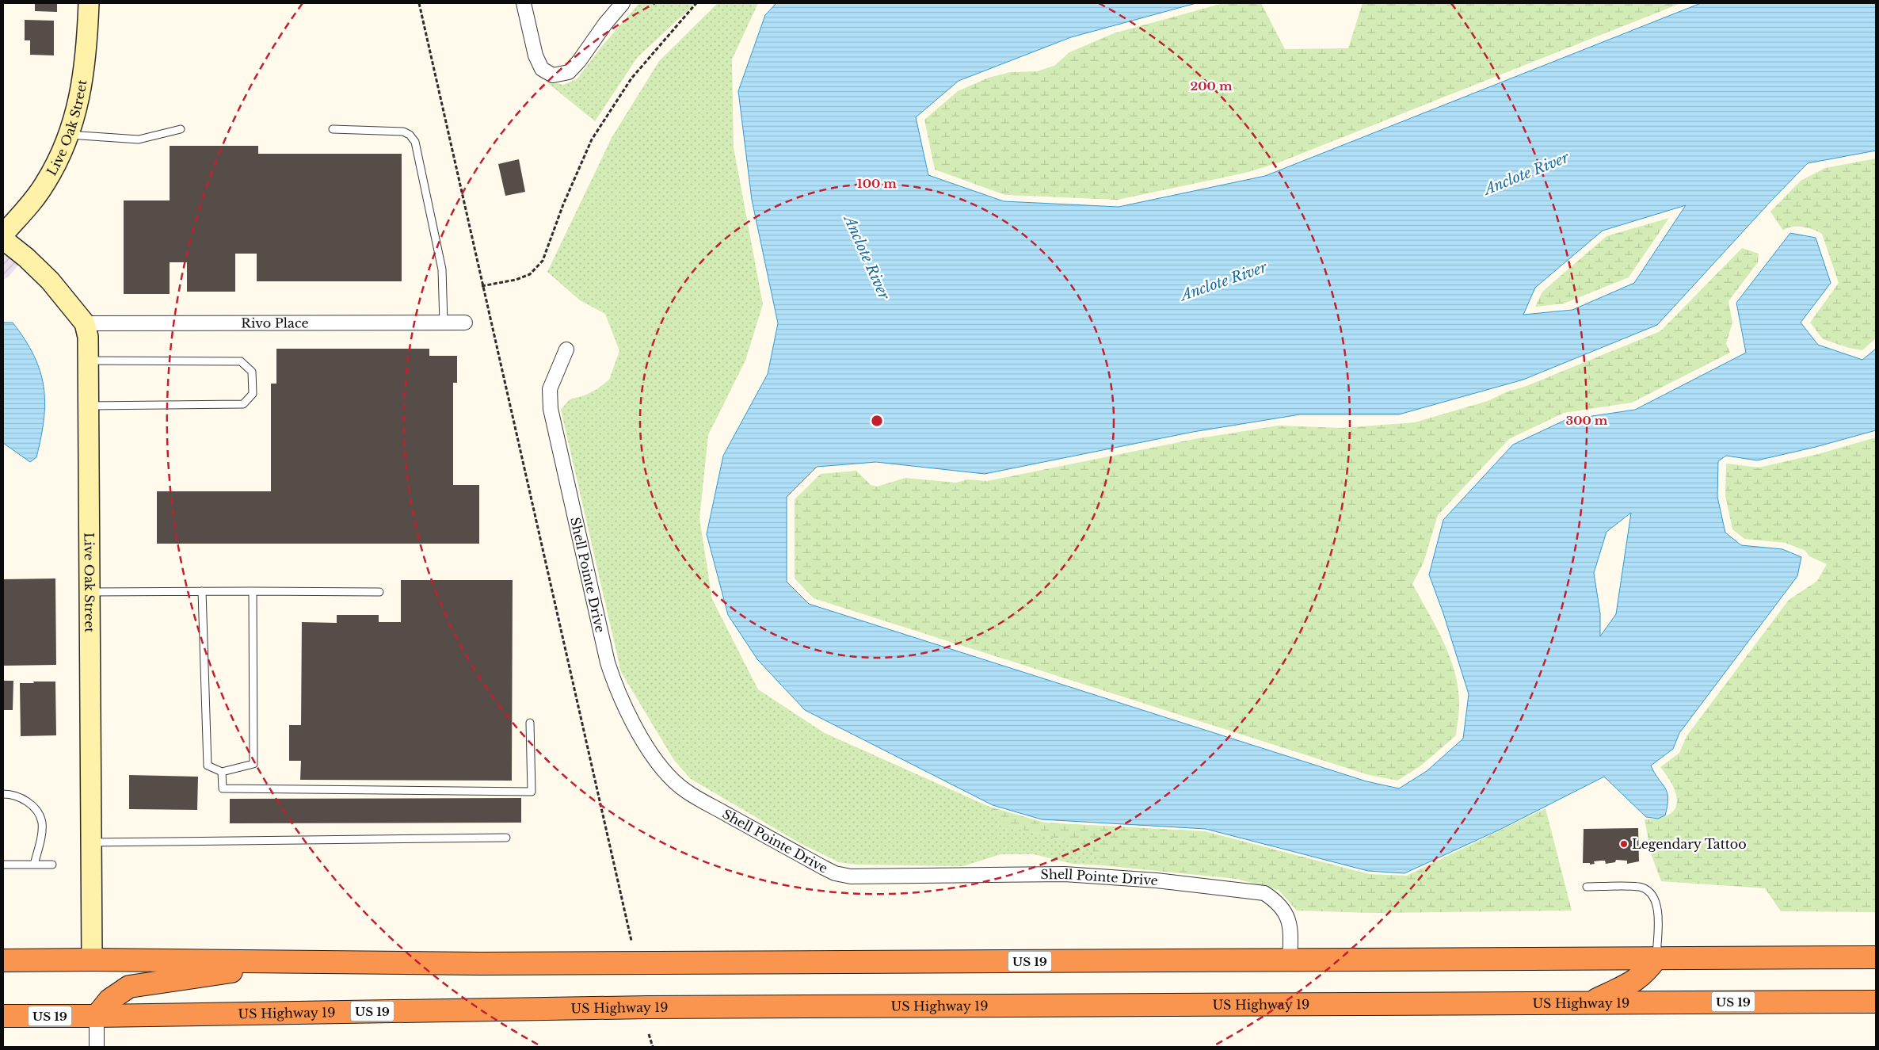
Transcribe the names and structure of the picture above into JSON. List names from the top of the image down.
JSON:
{
  "streets": {
    "highway": ["US 19", "US Highway 19"],
    "street": ["Live Oak Street", "Rivo Place", "Shell Pointe Drive"]
  },
  "crossings": [
    ["Live Oak Street", "Rivo Place"],
    ["Live Oak Street", "US 19"],
    ["Shell Pointe Drive", "US 19"]
  ],
  "water": ["Anclote River"],
  "places": ["Legendary Tattoo"],
  "rings": ["200 m", "100 m", "300 m"]
}
